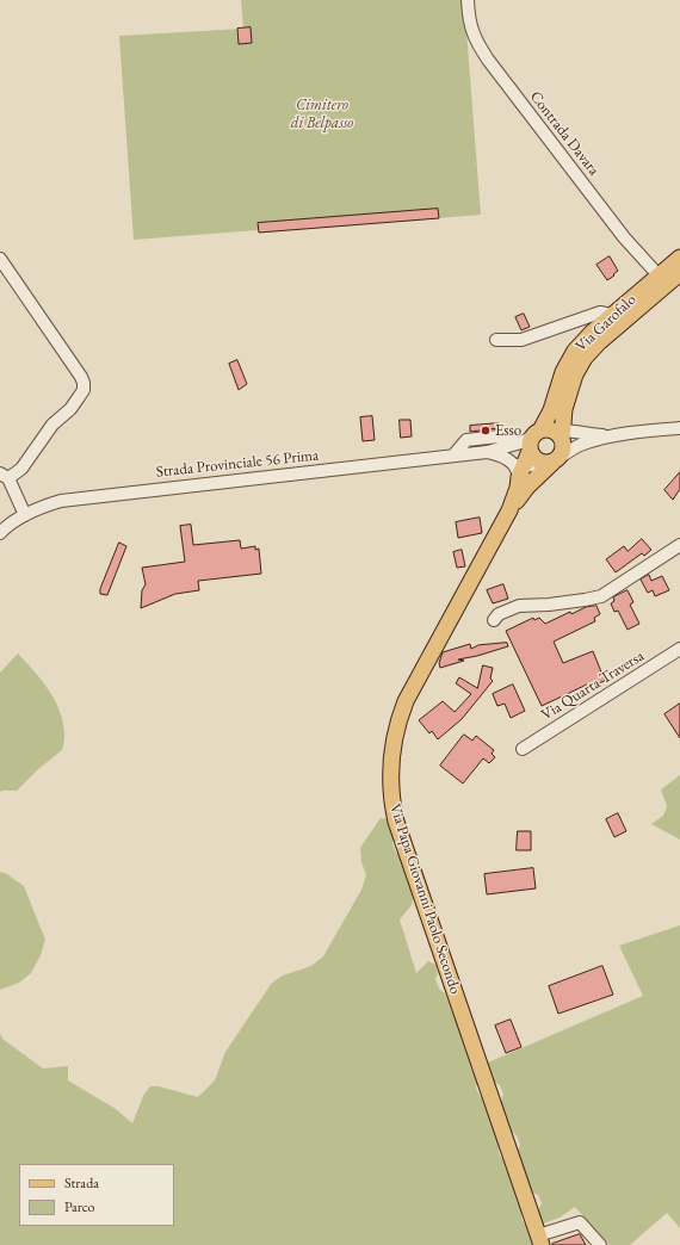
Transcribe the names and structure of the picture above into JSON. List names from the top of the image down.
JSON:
{
  "streets": {
    "main road": ["Via Garofalo", "Via Papa Giovanni Paolo Secondo"],
    "street": ["Contrada Davara", "Strada Provinciale 56 Prima", "Via Quarta Traversa"]
  },
  "crossings": [
    ["Contrada Davara", "Via Garofalo"],
    ["Via Garofalo", "Strada Provinciale 56 Prima"]
  ],
  "parks": ["Cimitero di Belpasso"],
  "places": ["Esso"],
  "legend": ["Strada", "Parco"]
}
